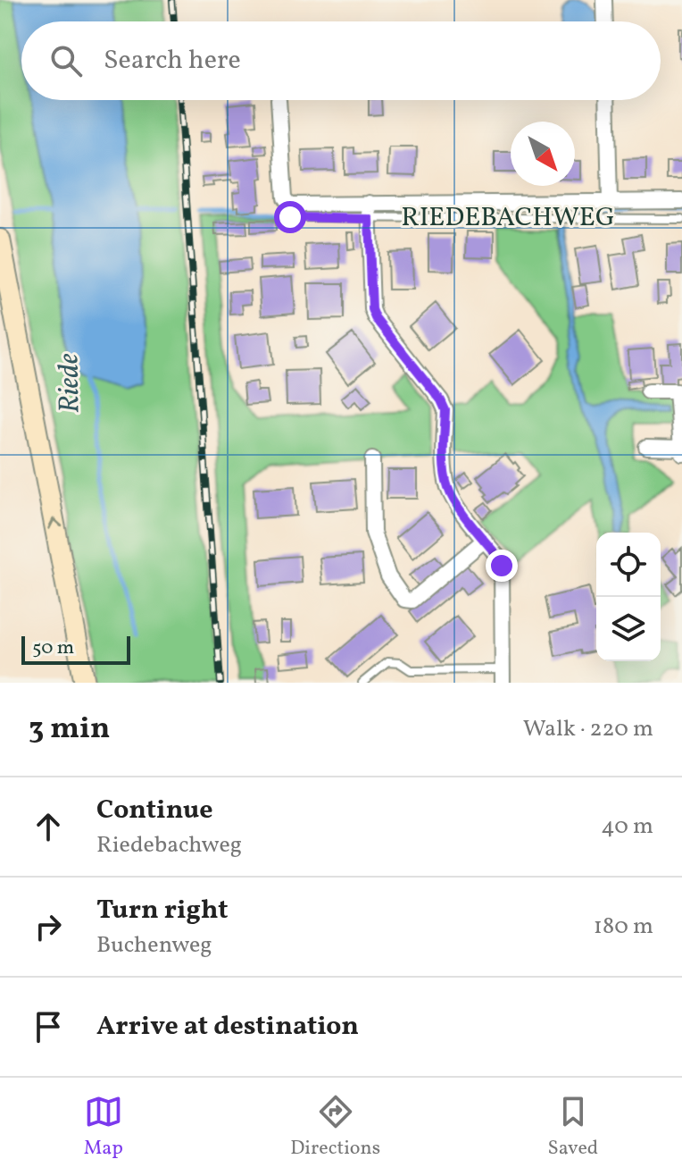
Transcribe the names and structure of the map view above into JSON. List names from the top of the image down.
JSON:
{
  "streets": {
    "street": ["RIEDEBACHWEG"]
  },
  "water": ["Riede"],
  "scale_bar": "50 m",
  "north": "bottom right",
  "page": {
    "search": "Search here",
    "scale": "50 m",
    "heading": ["3 min", "Walk · 220 m"],
    "list": [
      ["Continue", "Riedebachweg", "40 m"],
      ["Turn right", "Buchenweg", "180 m"],
      "Arrive at destination"
    ],
    "nav": ["Map", "Directions", "Saved"]
  }
}
